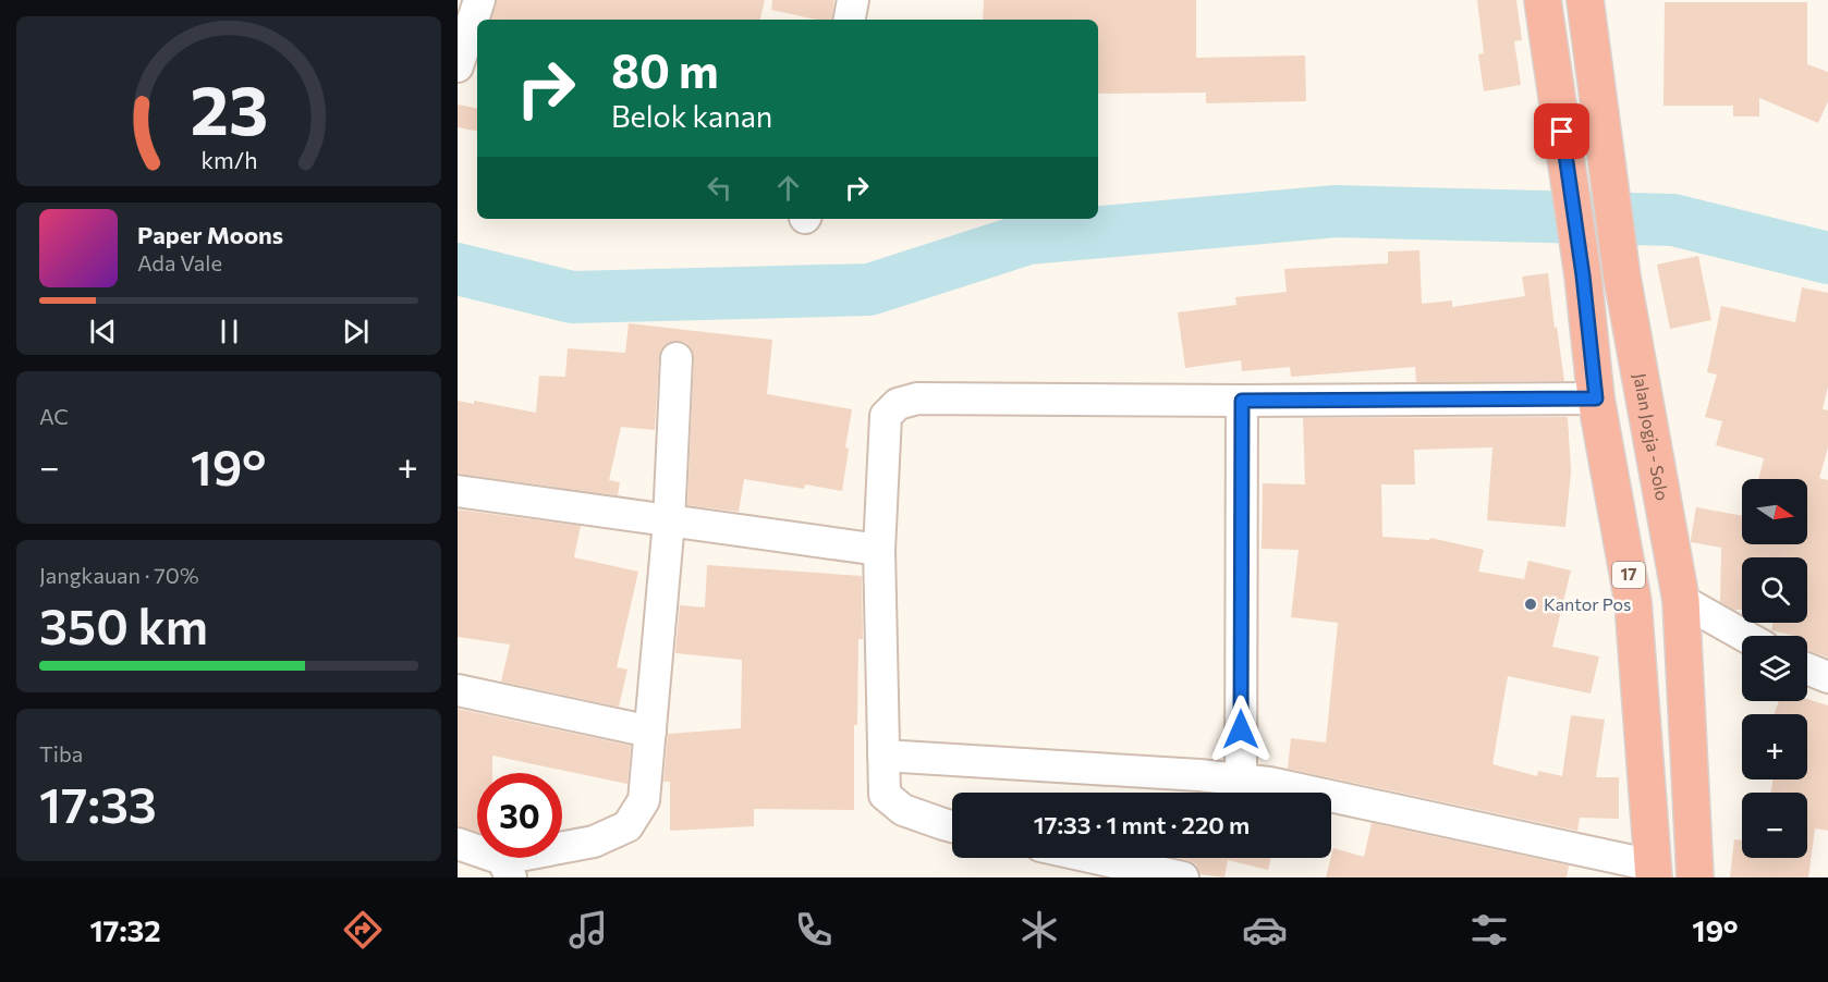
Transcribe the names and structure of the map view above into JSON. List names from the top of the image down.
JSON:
{
  "streets": {
    "highway": ["Jalan Jogja - Solo", "17"]
  },
  "places": ["Kantor Pos"],
  "north": "right",
  "page": {
    "turn": ["80 m", "Belok kanan"],
    "song": ["Paper Moons", "Ada Vale"],
    "tile": [
      "AC",
      ["Jangkauan · 70%", "350 km"],
      ["Tiba", "17:33"]
    ],
    "heat": ["−", "19°", "+"],
    "map_buttons": ["+", "−"],
    "limit": "30",
    "trip": "17:33 · 1 mnt · 220 m",
    "tabs": ["17:32", "19°"],
    "gauge": ["23", "km/h"]
  }
}
